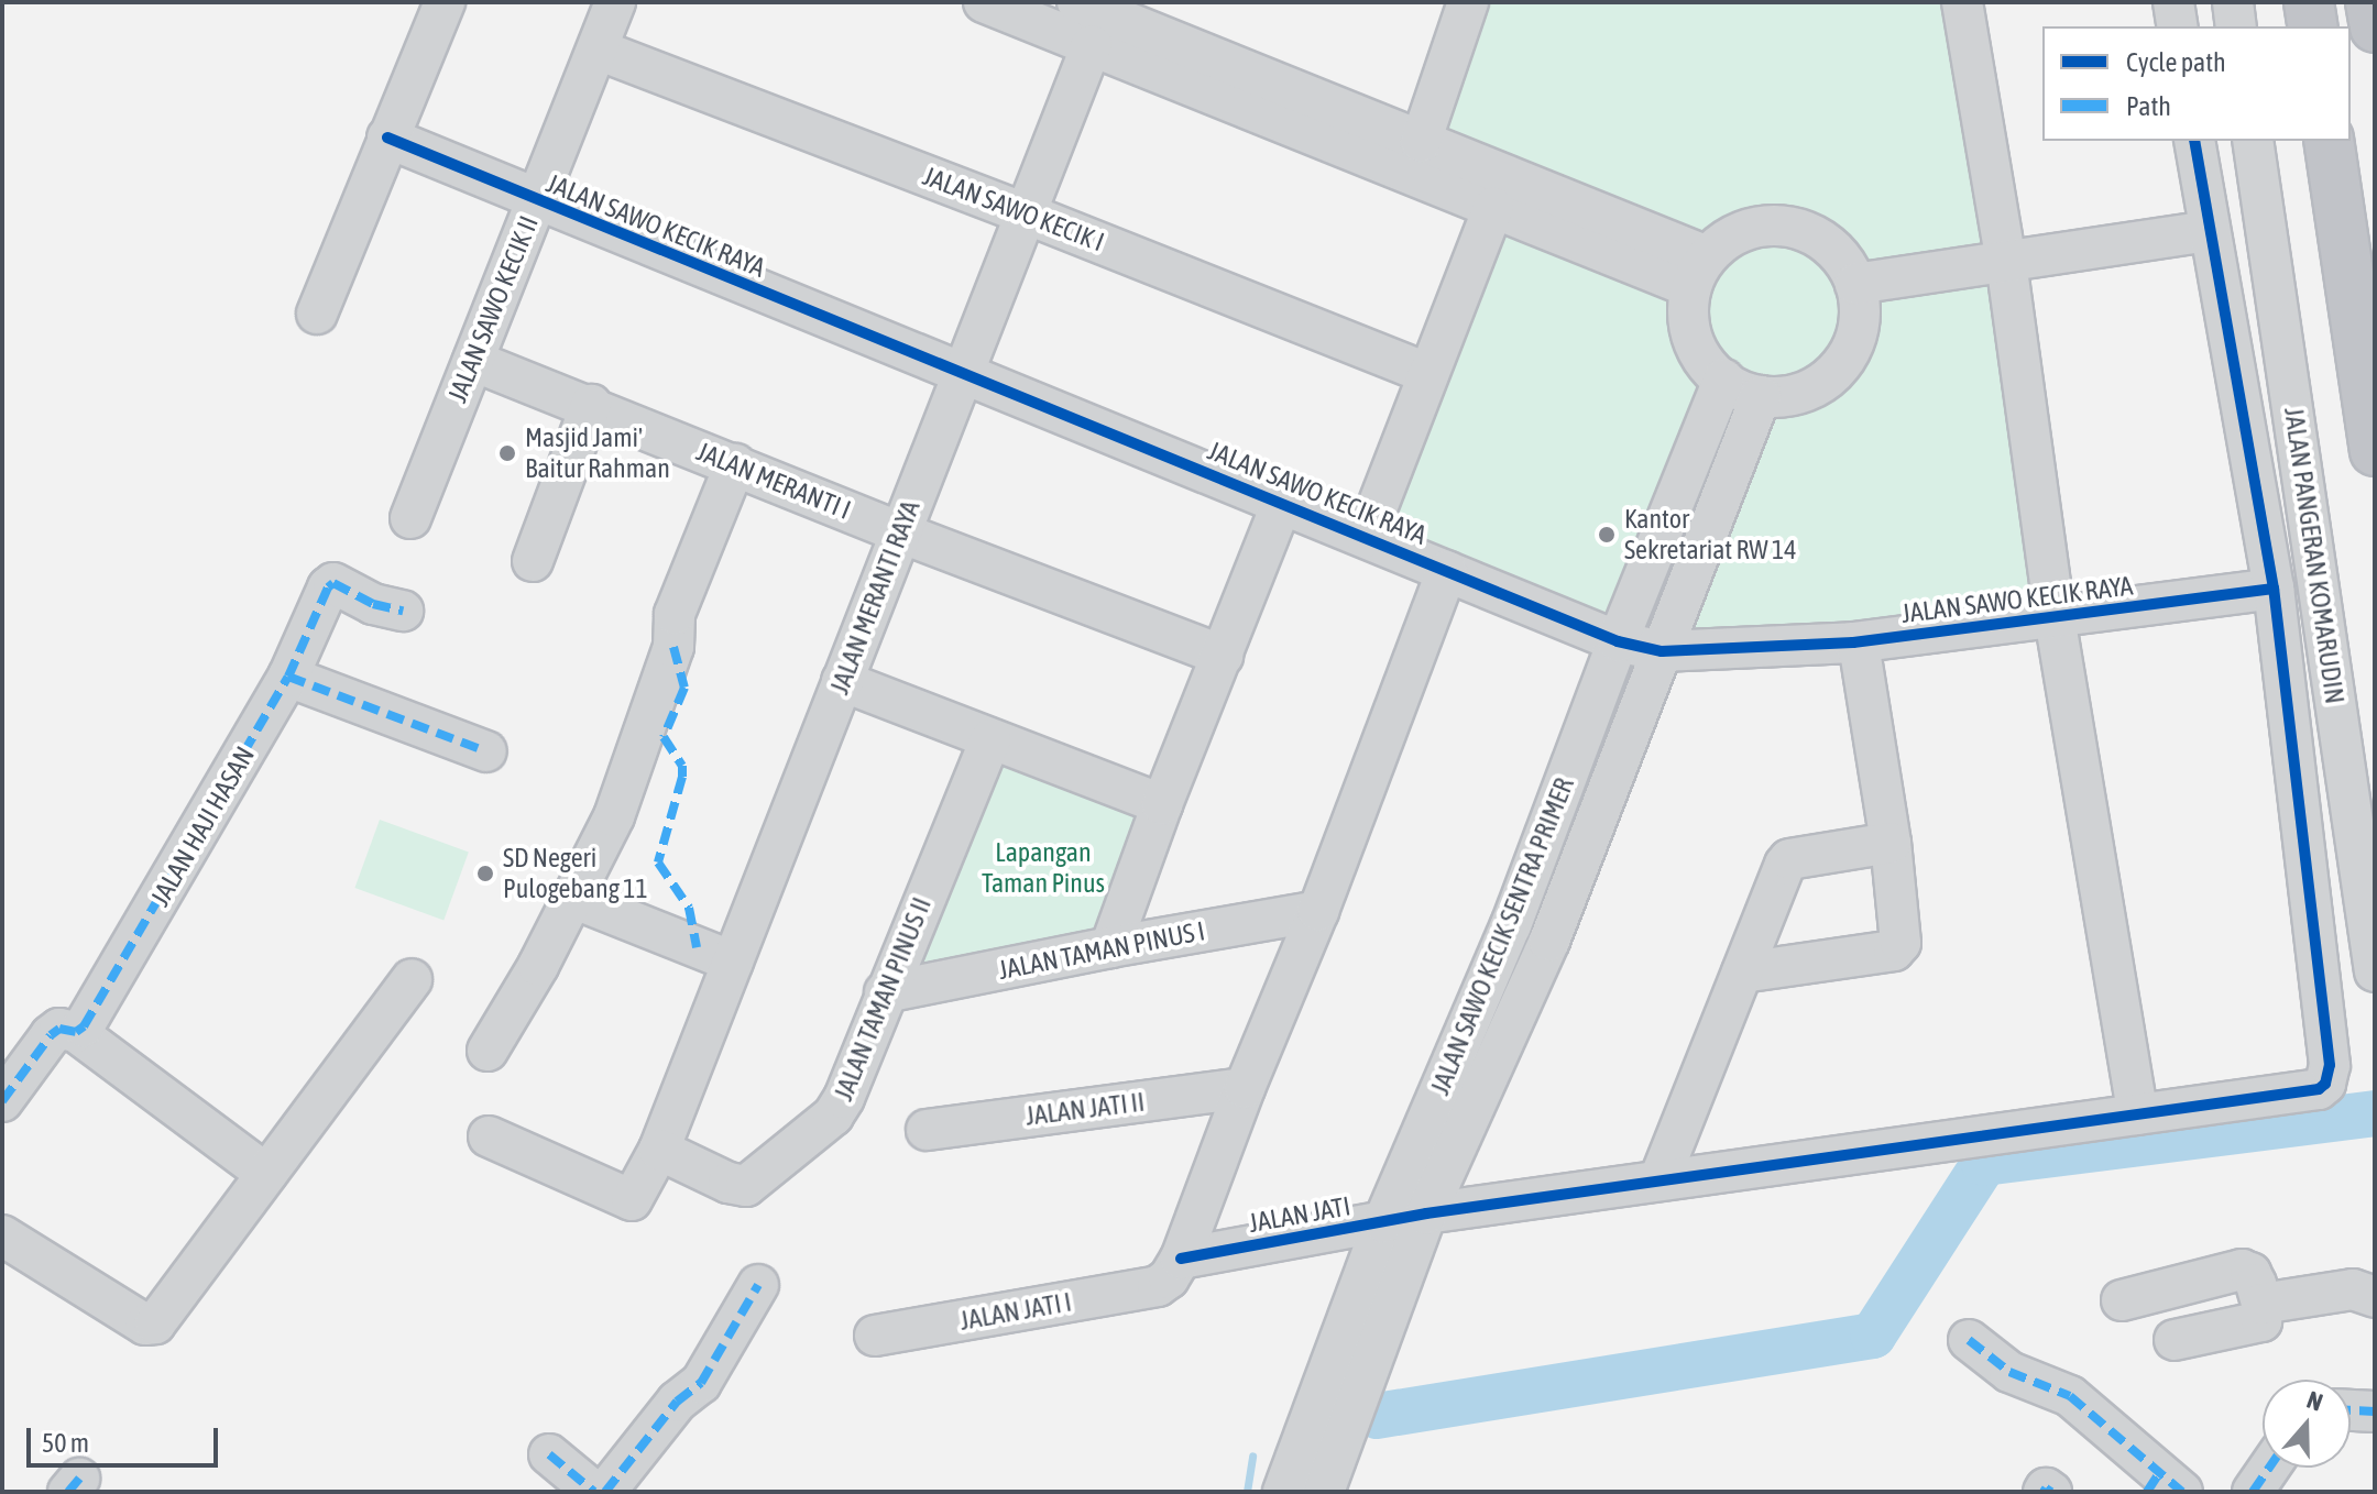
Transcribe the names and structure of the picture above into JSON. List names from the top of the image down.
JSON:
{
  "streets": {
    "street": [
      "JALAN SAWO KECIK I",
      "JALAN SAWO KECIK RAYA",
      "JALAN SAWO KECIK II",
      "JALAN MERANTI I",
      "JALAN PANGERAN KOMARUDIN",
      "JALAN MERANTI RAYA",
      "JALAN HAJI HASAN",
      "JALAN SAWO KECIK SENTRA PRIMER",
      "JALAN TAMAN PINUS I",
      "JALAN TAMAN PINUS II",
      "JALAN JATI II",
      "JALAN JATI",
      "JALAN JATI I"
    ]
  },
  "crossings": [
    ["JALAN SAWO KECIK I", "JALAN SAWO KECIK II"],
    ["JALAN SAWO KECIK I", "JALAN MERANTI RAYA"],
    ["JALAN SAWO KECIK RAYA", "JALAN SAWO KECIK II"],
    ["JALAN SAWO KECIK RAYA", "JALAN MERANTI RAYA"],
    ["JALAN SAWO KECIK RAYA", "JALAN SAWO KECIK SENTRA PRIMER"],
    ["JALAN SAWO KECIK RAYA", "JALAN JATI"],
    ["JALAN SAWO KECIK II", "JALAN MERANTI I"],
    ["JALAN MERANTI I", "JALAN MERANTI RAYA"],
    ["JALAN MERANTI RAYA", "JALAN TAMAN PINUS II"],
    ["JALAN SAWO KECIK SENTRA PRIMER", "JALAN JATI"],
    ["JALAN TAMAN PINUS I", "JALAN TAMAN PINUS II"],
    ["JALAN JATI", "JALAN JATI I"]
  ],
  "parks": ["Lapangan Taman Pinus"],
  "places": ["Masjid Jami' Baitur Rahman", "Kantor Sekretariat RW 14", "SD Negeri Pulogebang 11"],
  "legend": ["Cycle path", "Path"],
  "scale_bar": "50 m",
  "north": "top"
}
